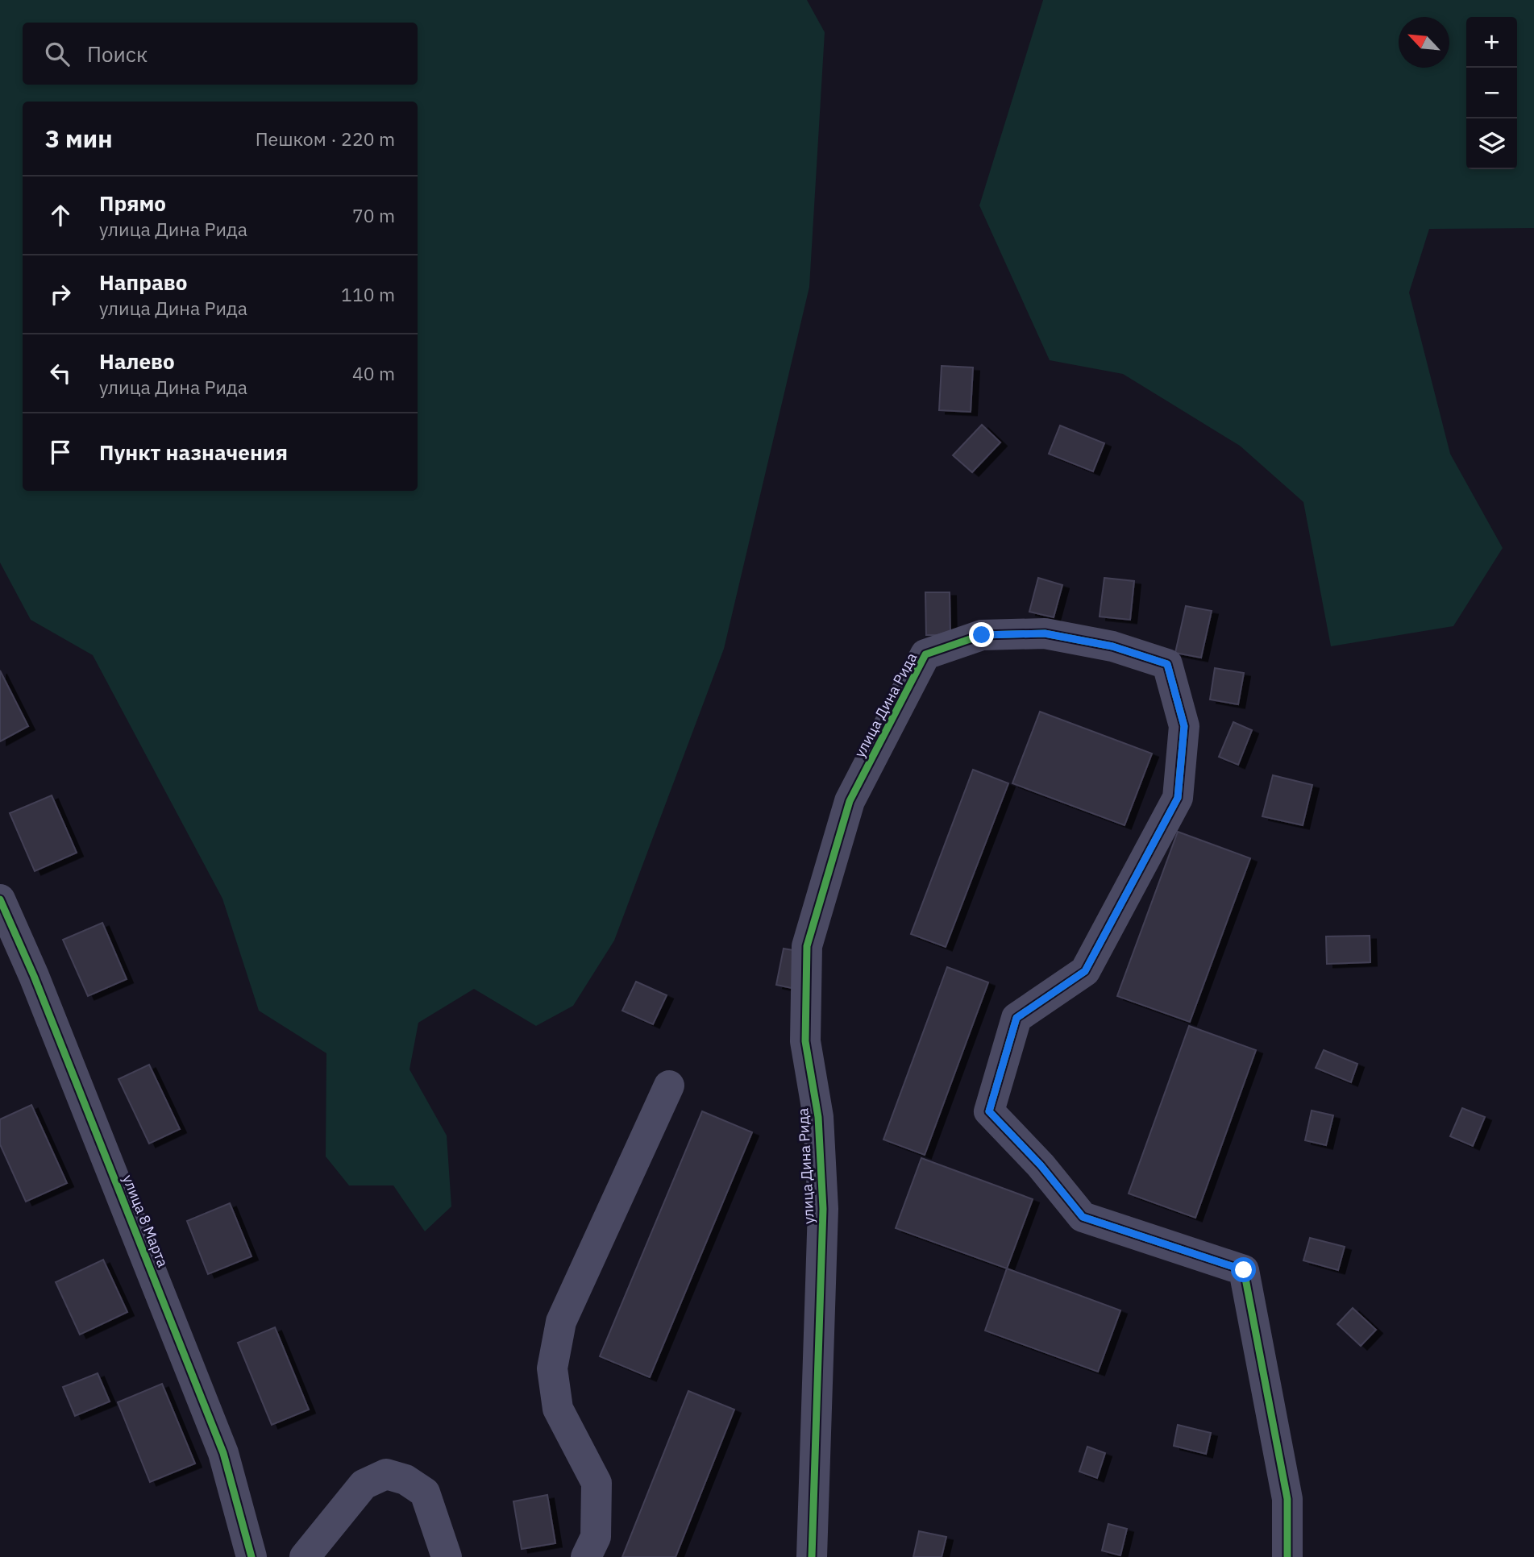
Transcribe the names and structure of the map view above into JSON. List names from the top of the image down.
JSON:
{
  "streets": {
    "street": ["улица Дина Рида", "улица 8 Марта"]
  },
  "north": "top left",
  "page": {
    "map_buttons": ["+", "−"],
    "search": "Поиск",
    "heading": ["3 мин", "Пешком · 220 m"],
    "list": [
      ["Прямо", "улица Дина Рида", "70 m"],
      ["Направо", "улица Дина Рида", "110 m"],
      ["Налево", "улица Дина Рида", "40 m"],
      "Пункт назначения"
    ]
  }
}
